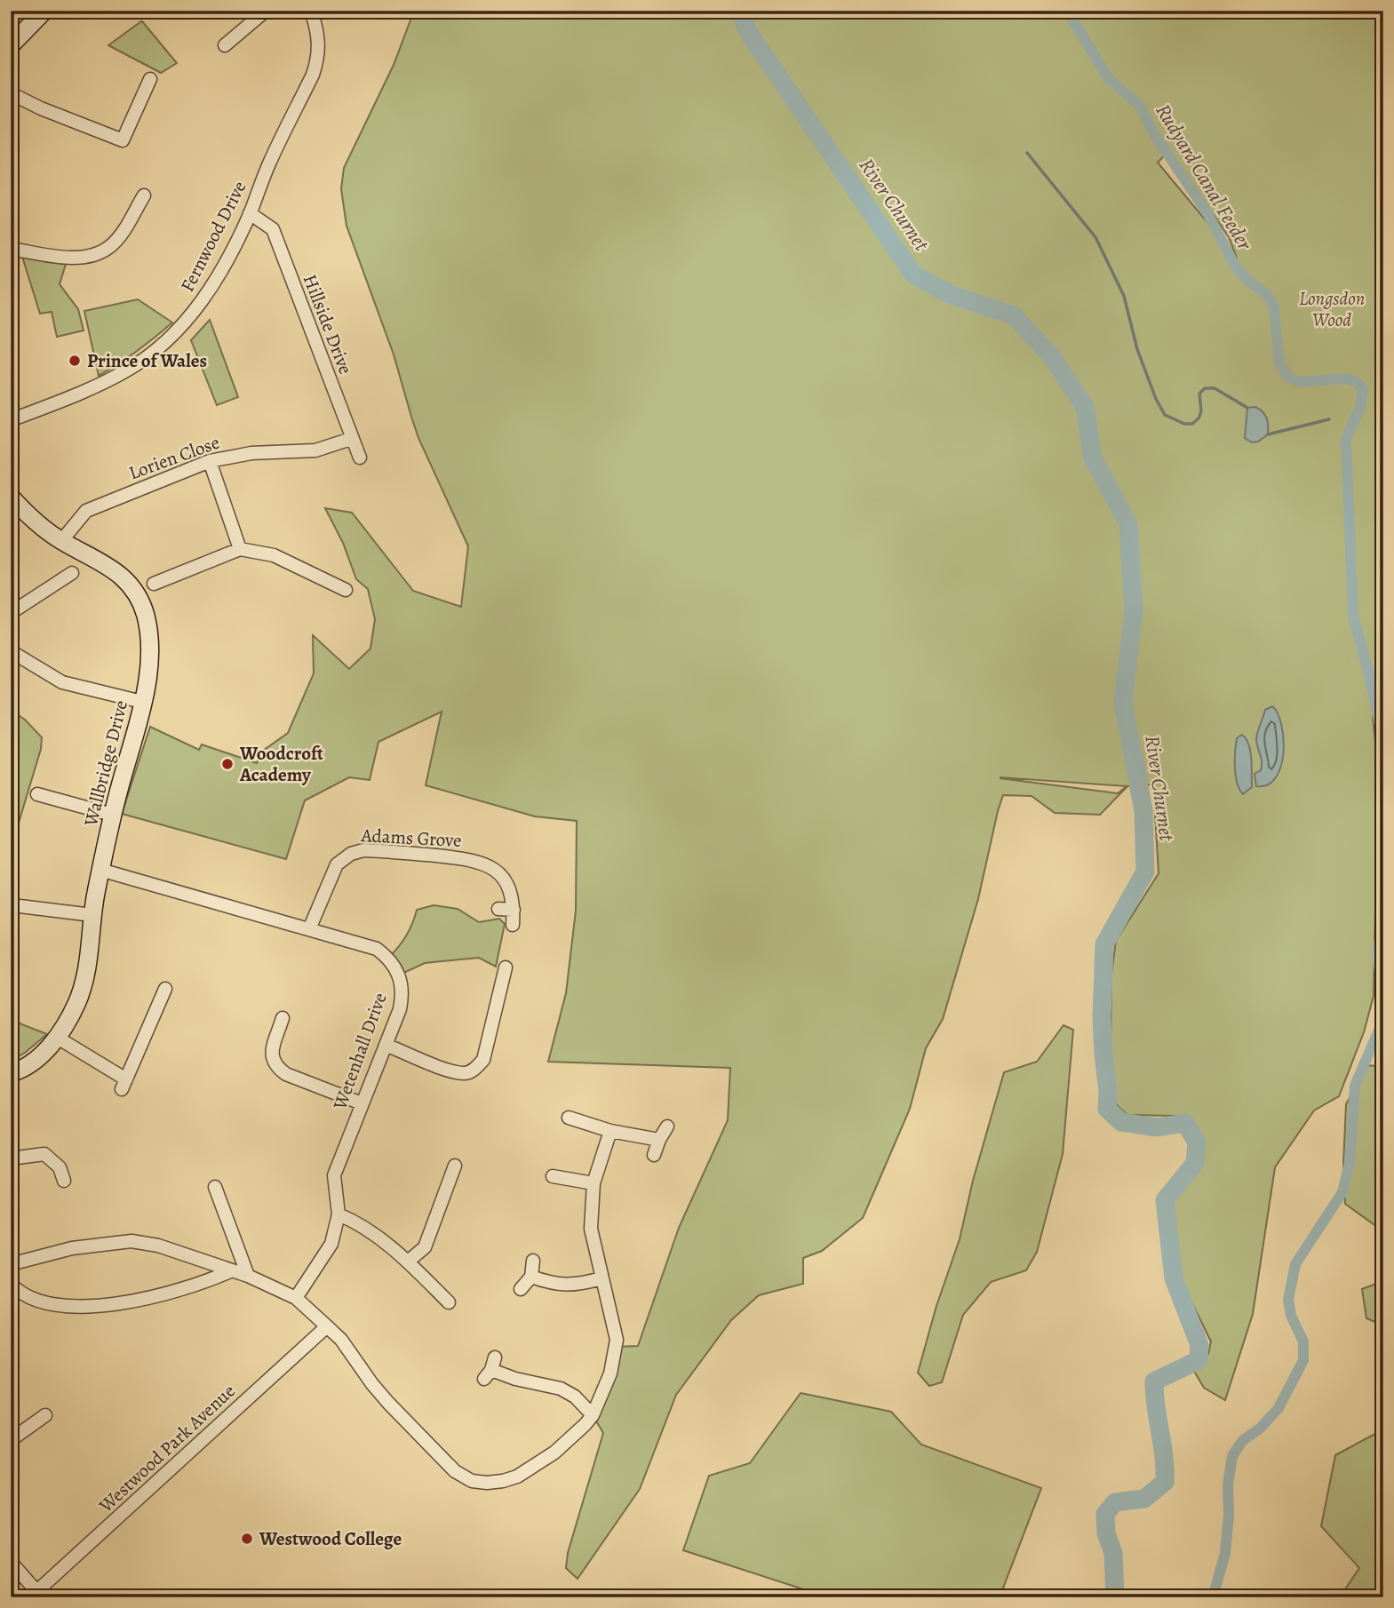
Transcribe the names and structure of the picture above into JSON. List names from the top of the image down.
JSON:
{
  "streets": {
    "street": [
      "Fernwood Drive",
      "Hillside Drive",
      "Lorien Close",
      "Wallbridge Drive",
      "Adams Grove",
      "Wetenhall Drive",
      "Westwood Park Avenue"
    ]
  },
  "crossings": [
    ["Fernwood Drive", "Hillside Drive"],
    ["Hillside Drive", "Lorien Close"],
    ["Lorien Close", "Wallbridge Drive"],
    ["Wallbridge Drive", "Wetenhall Drive"],
    ["Adams Grove", "Wetenhall Drive"]
  ],
  "water": ["Rudyard Canal Feeder", "River Churnet"],
  "parks": ["Longsdon Wood"],
  "places": ["Prince of Wales", "Woodcroft Academy", "Westwood College"]
}
